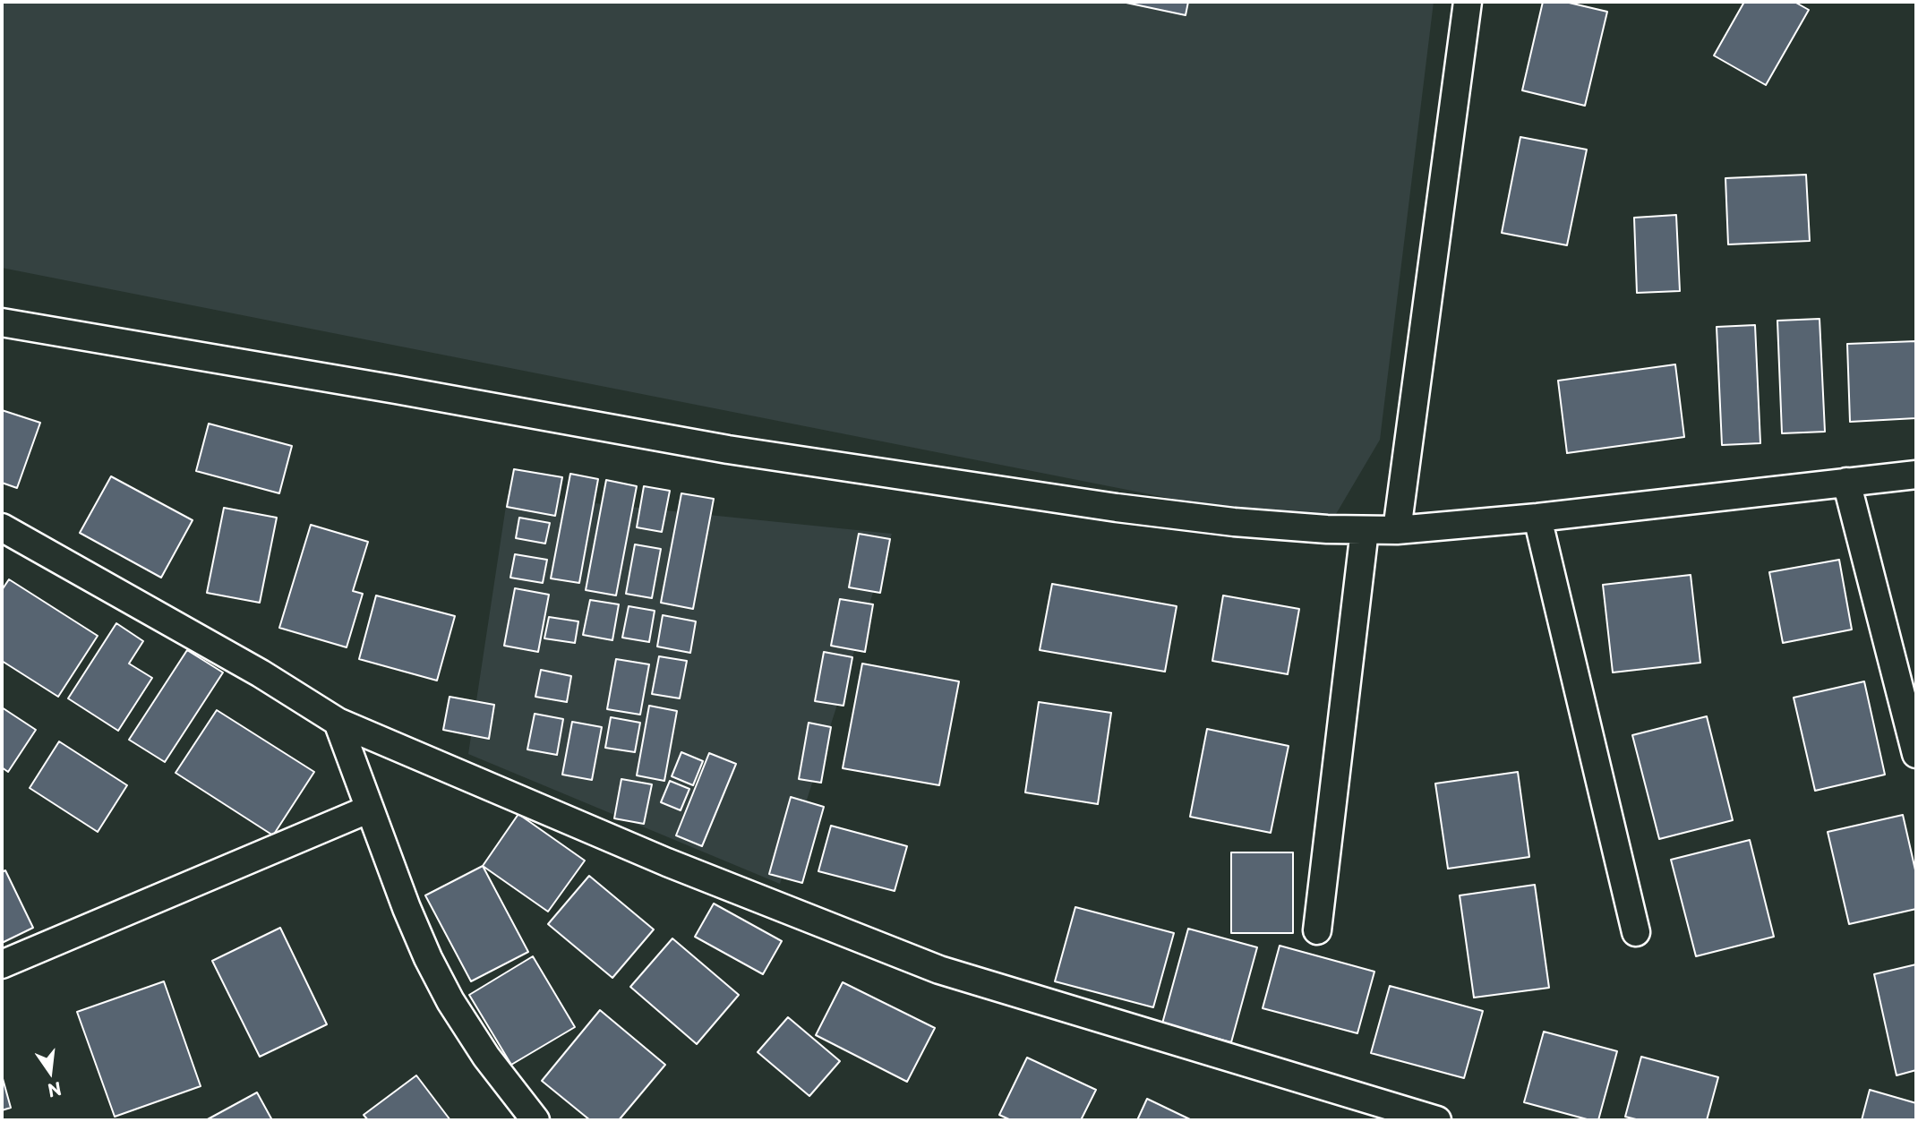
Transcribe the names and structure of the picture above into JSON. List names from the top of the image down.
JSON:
{
  "north": "bottom"
}
